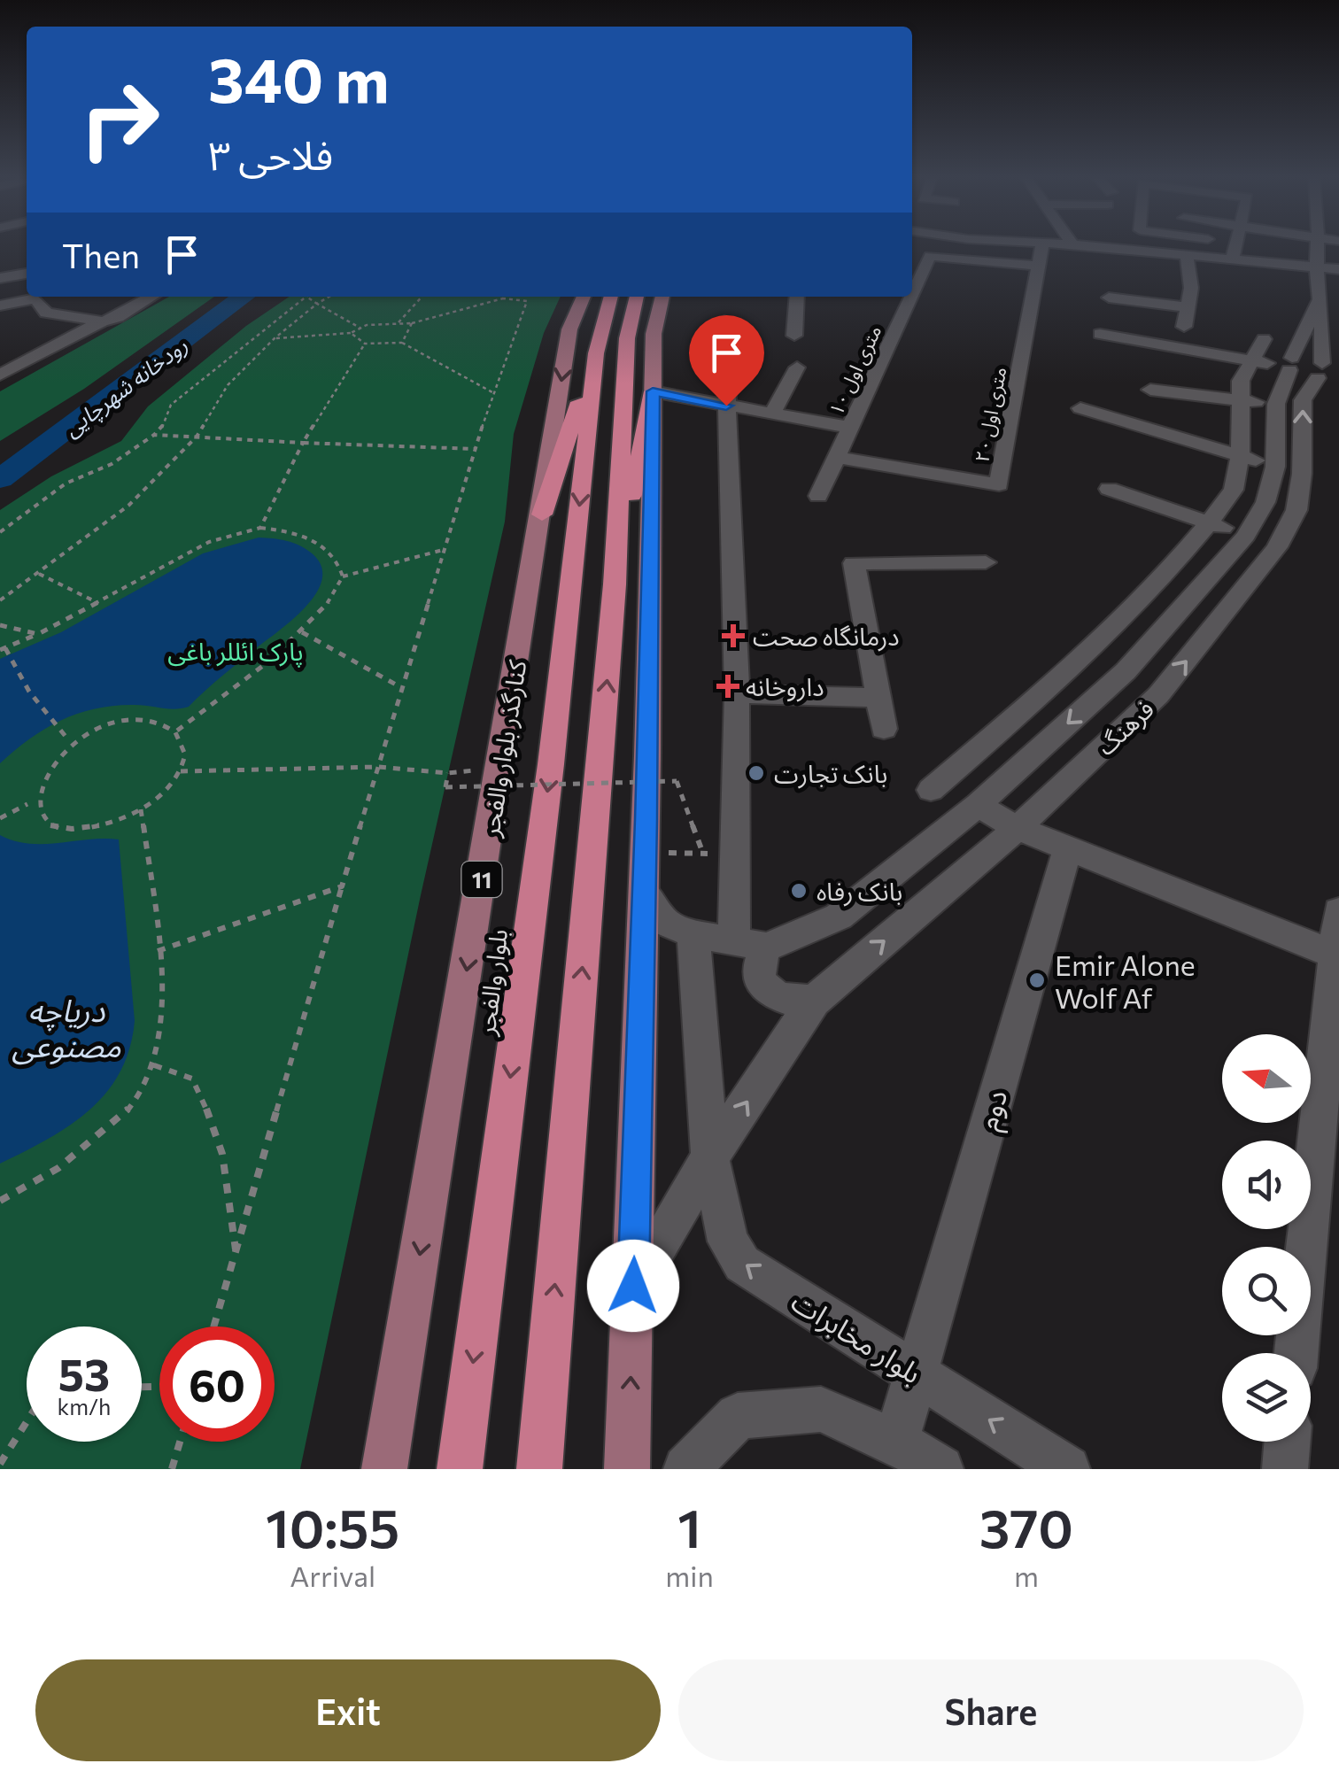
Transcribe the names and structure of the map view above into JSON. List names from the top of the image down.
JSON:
{
  "streets": {
    "highway": ["11", "بلوار والفجر"],
    "main road": ["کنارگذر بلوار والفجر"],
    "street": [
      "۱۰ متری اول",
      "۲۰ متری اول",
      "فرهنگ",
      "دوم",
      "بلوار مخابرات"
    ]
  },
  "crossings": [
    ["۱۰ متری اول", "۲۰ متری اول"],
    ["فرهنگ", "بلوار مخابرات"],
    ["دوم", "بلوار مخابرات"]
  ],
  "one_way": ["بلوار مخابرات"],
  "water": ["رودخانه شهرچایی", "دریاچه مصنوعی"],
  "parks": ["پارک ائللر باغی"],
  "places": {
    "health": ["درمانگاه صحت", "داروخانه"],
    "other": ["بانک تجارت", "بانک رفاه", "Emir Alone Wolf Af"]
  },
  "north": "left",
  "page": {
    "turn": ["340 m", "فلاحی ۳"],
    "then": "Then",
    "speed": "53 km/h",
    "limit": "60",
    "eta": [
      "10:55",
      "Arrival",
      "1",
      "min",
      "370",
      "m"
    ],
    "buttons": ["Exit", "Share"]
  }
}
